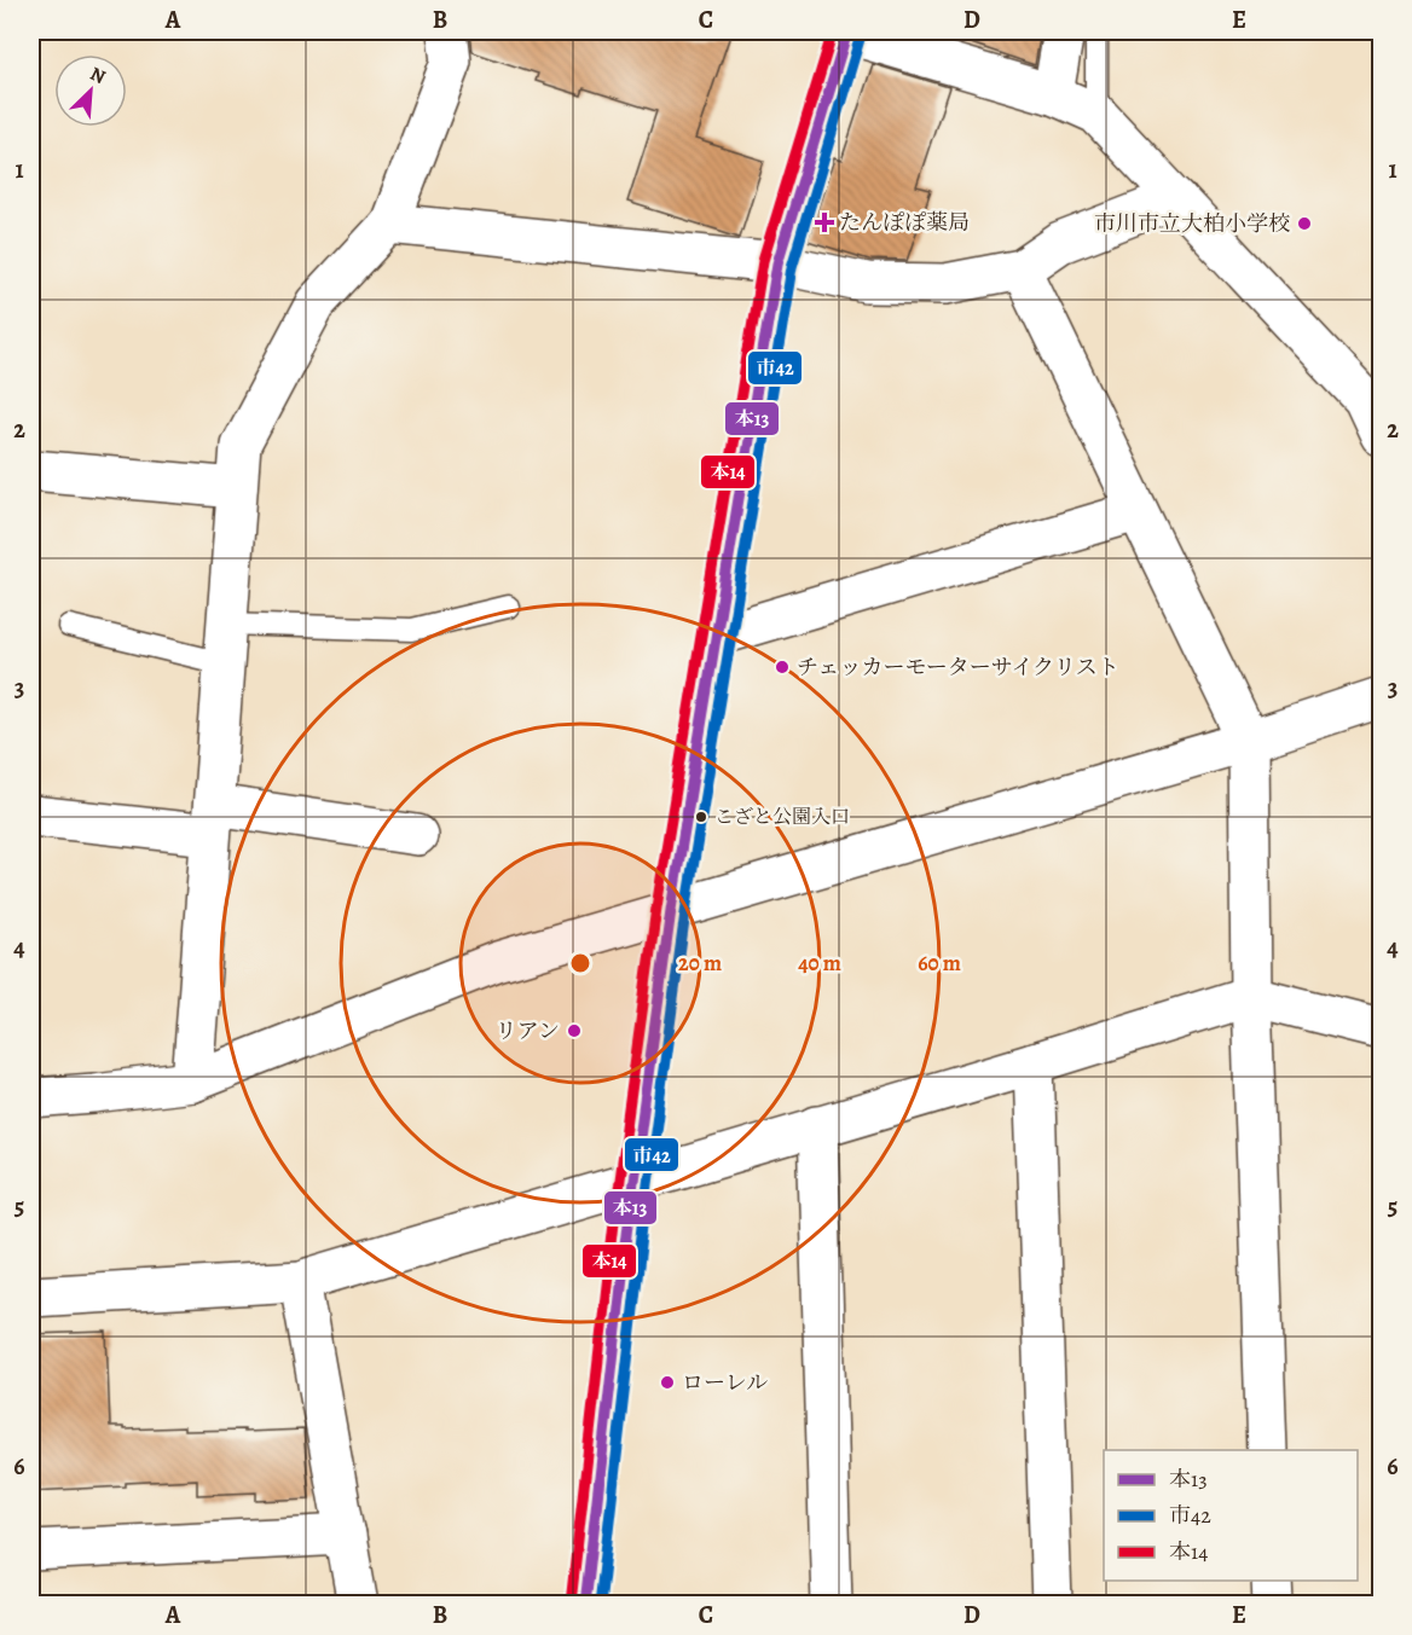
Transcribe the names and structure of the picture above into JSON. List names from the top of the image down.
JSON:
{
  "places": {
    "health": ["たんぽぽ薬局"],
    "other": [
      "市川市立大柏小学校",
      "チェッカーモーターサイクリスト",
      "こざと公園入口",
      "リアン",
      "ローレル"
    ]
  },
  "lines": ["transit line 本13", "transit line 本14", "transit line 市42"],
  "legend": ["本13", "市42", "本14"],
  "north": "top right",
  "grid": {
    "columns": [
      "A",
      "B",
      "C",
      "D",
      "E"
    ],
    "rows": [
      "1",
      "2",
      "3",
      "4",
      "5",
      "6"
    ]
  },
  "rings": ["20 m", "40 m", "60 m"]
}
